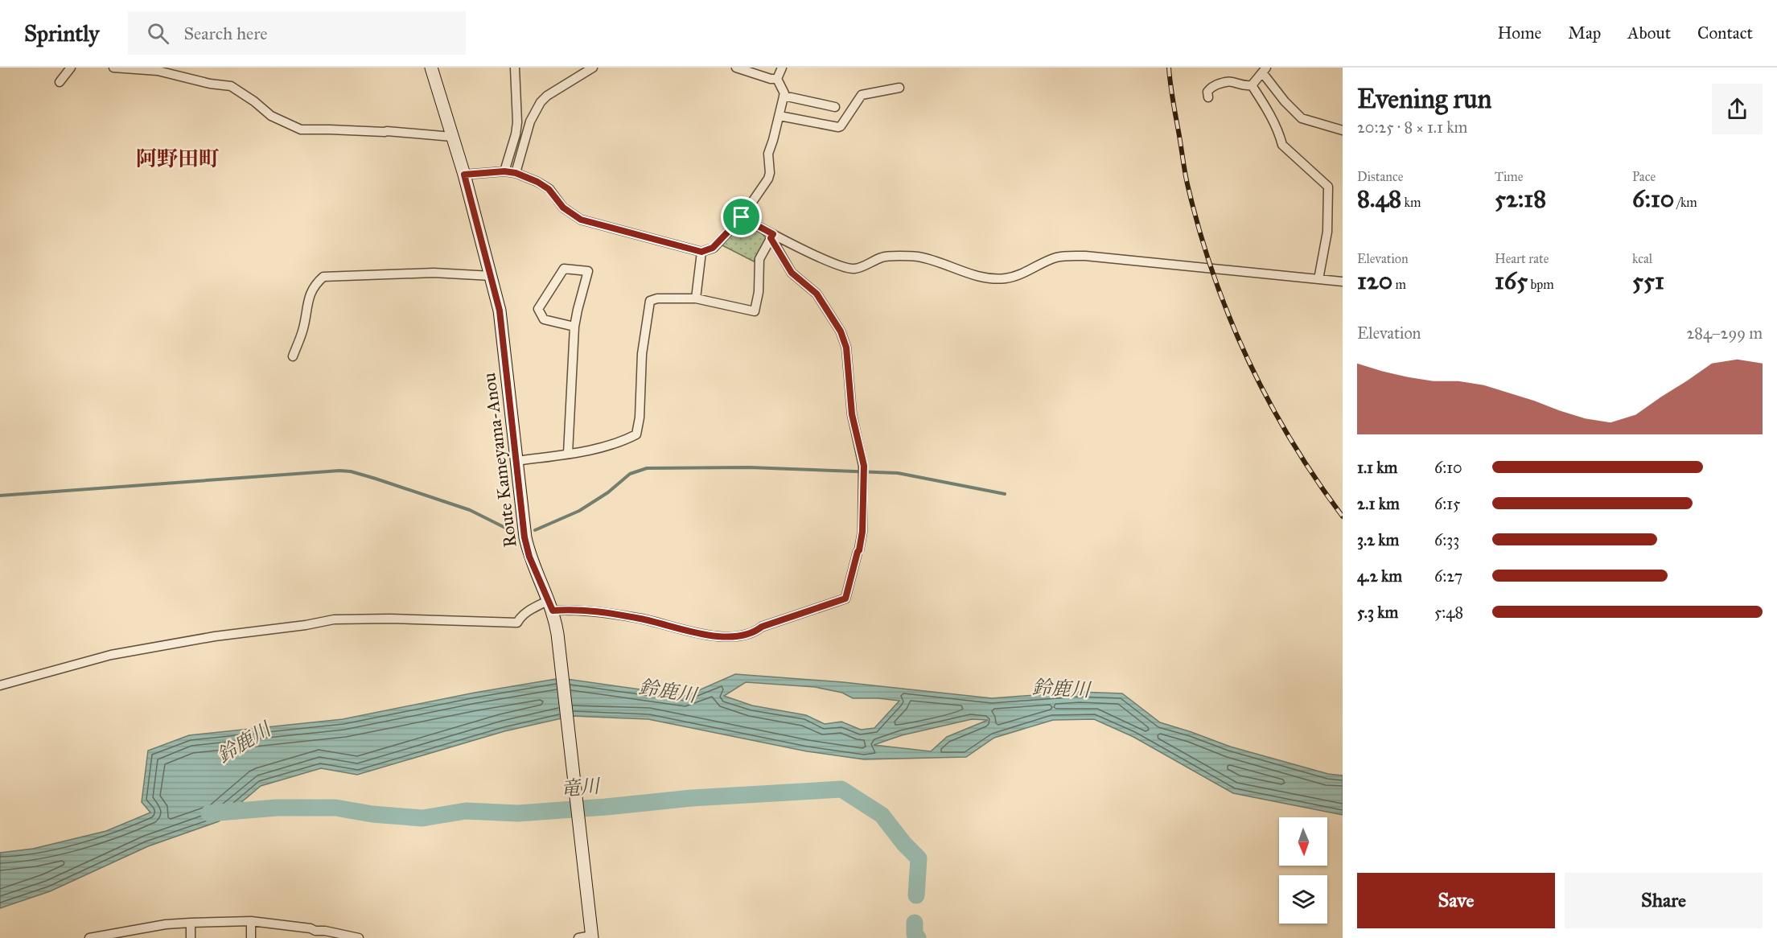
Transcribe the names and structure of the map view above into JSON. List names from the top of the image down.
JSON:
{
  "streets": {
    "main road": ["Route Kameyama-Anou"]
  },
  "districts": ["阿野田町"],
  "water": ["鈴鹿川", "竜川"],
  "north": "bottom",
  "page": {
    "header": "Sprintly",
    "search": "Search here",
    "nav": [
      "Home",
      "Map",
      "About",
      "Contact"
    ],
    "heading": ["Evening run", "20:25 · 8 × 1.1 km"],
    "stats": [
      ["Distance", "8.48 km"],
      ["Time", "52:18"],
      ["Pace", "6:10 /km"],
      ["Elevation", "120 m"],
      ["Heart rate", "165 bpm"],
      ["kcal", "551"]
    ],
    "chart": ["Elevation", "284–299 m"],
    "list": [
      {
        "name": "1.1 km",
        "note": "6:10"
      },
      {
        "name": "2.1 km",
        "note": "6:15"
      },
      {
        "name": "3.2 km",
        "note": "6:33"
      },
      {
        "name": "4.2 km",
        "note": "6:27"
      },
      {
        "name": "5.3 km",
        "note": "5:48"
      }
    ],
    "buttons": ["Save", "Share"]
  }
}
